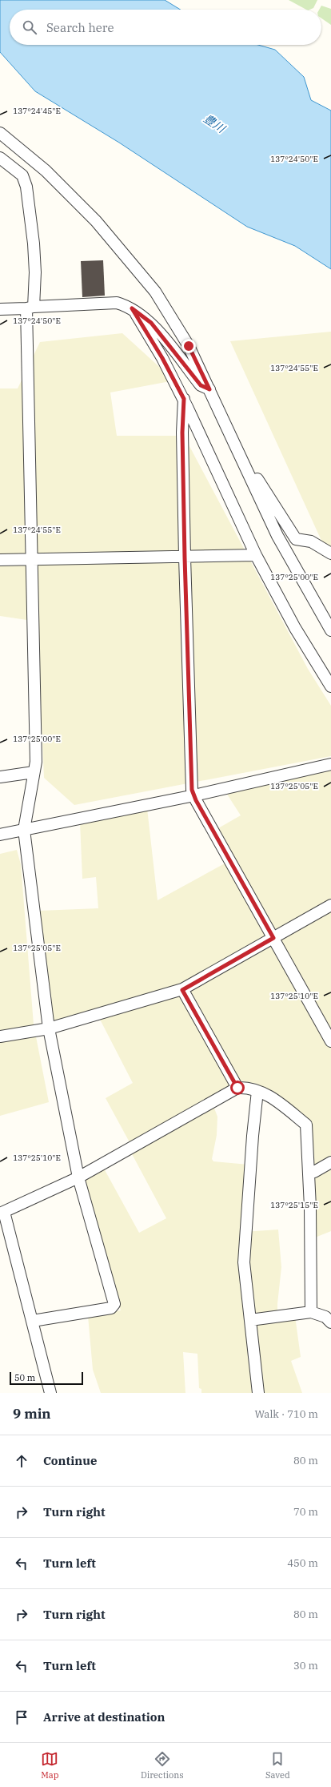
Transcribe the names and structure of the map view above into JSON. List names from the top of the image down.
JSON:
{
  "water": ["豊川"],
  "scale_bar": "50 m",
  "page": {
    "search": "Search here",
    "scale": "50 m",
    "heading": ["9 min", "Walk · 710 m"],
    "list": [
      ["Continue", "80 m"],
      ["Turn right", "70 m"],
      ["Turn left", "450 m"],
      ["Turn right", "80 m"],
      ["Turn left", "30 m"],
      "Arrive at destination"
    ],
    "nav": ["Map", "Directions", "Saved"]
  },
  "coordinates": [
    "137°24'45\"E",
    "137°24'50\"E",
    "137°24'55\"E",
    "137°25'00\"E",
    "137°25'05\"E",
    "137°25'10\"E",
    "137°25'15\"E"
  ]
}
